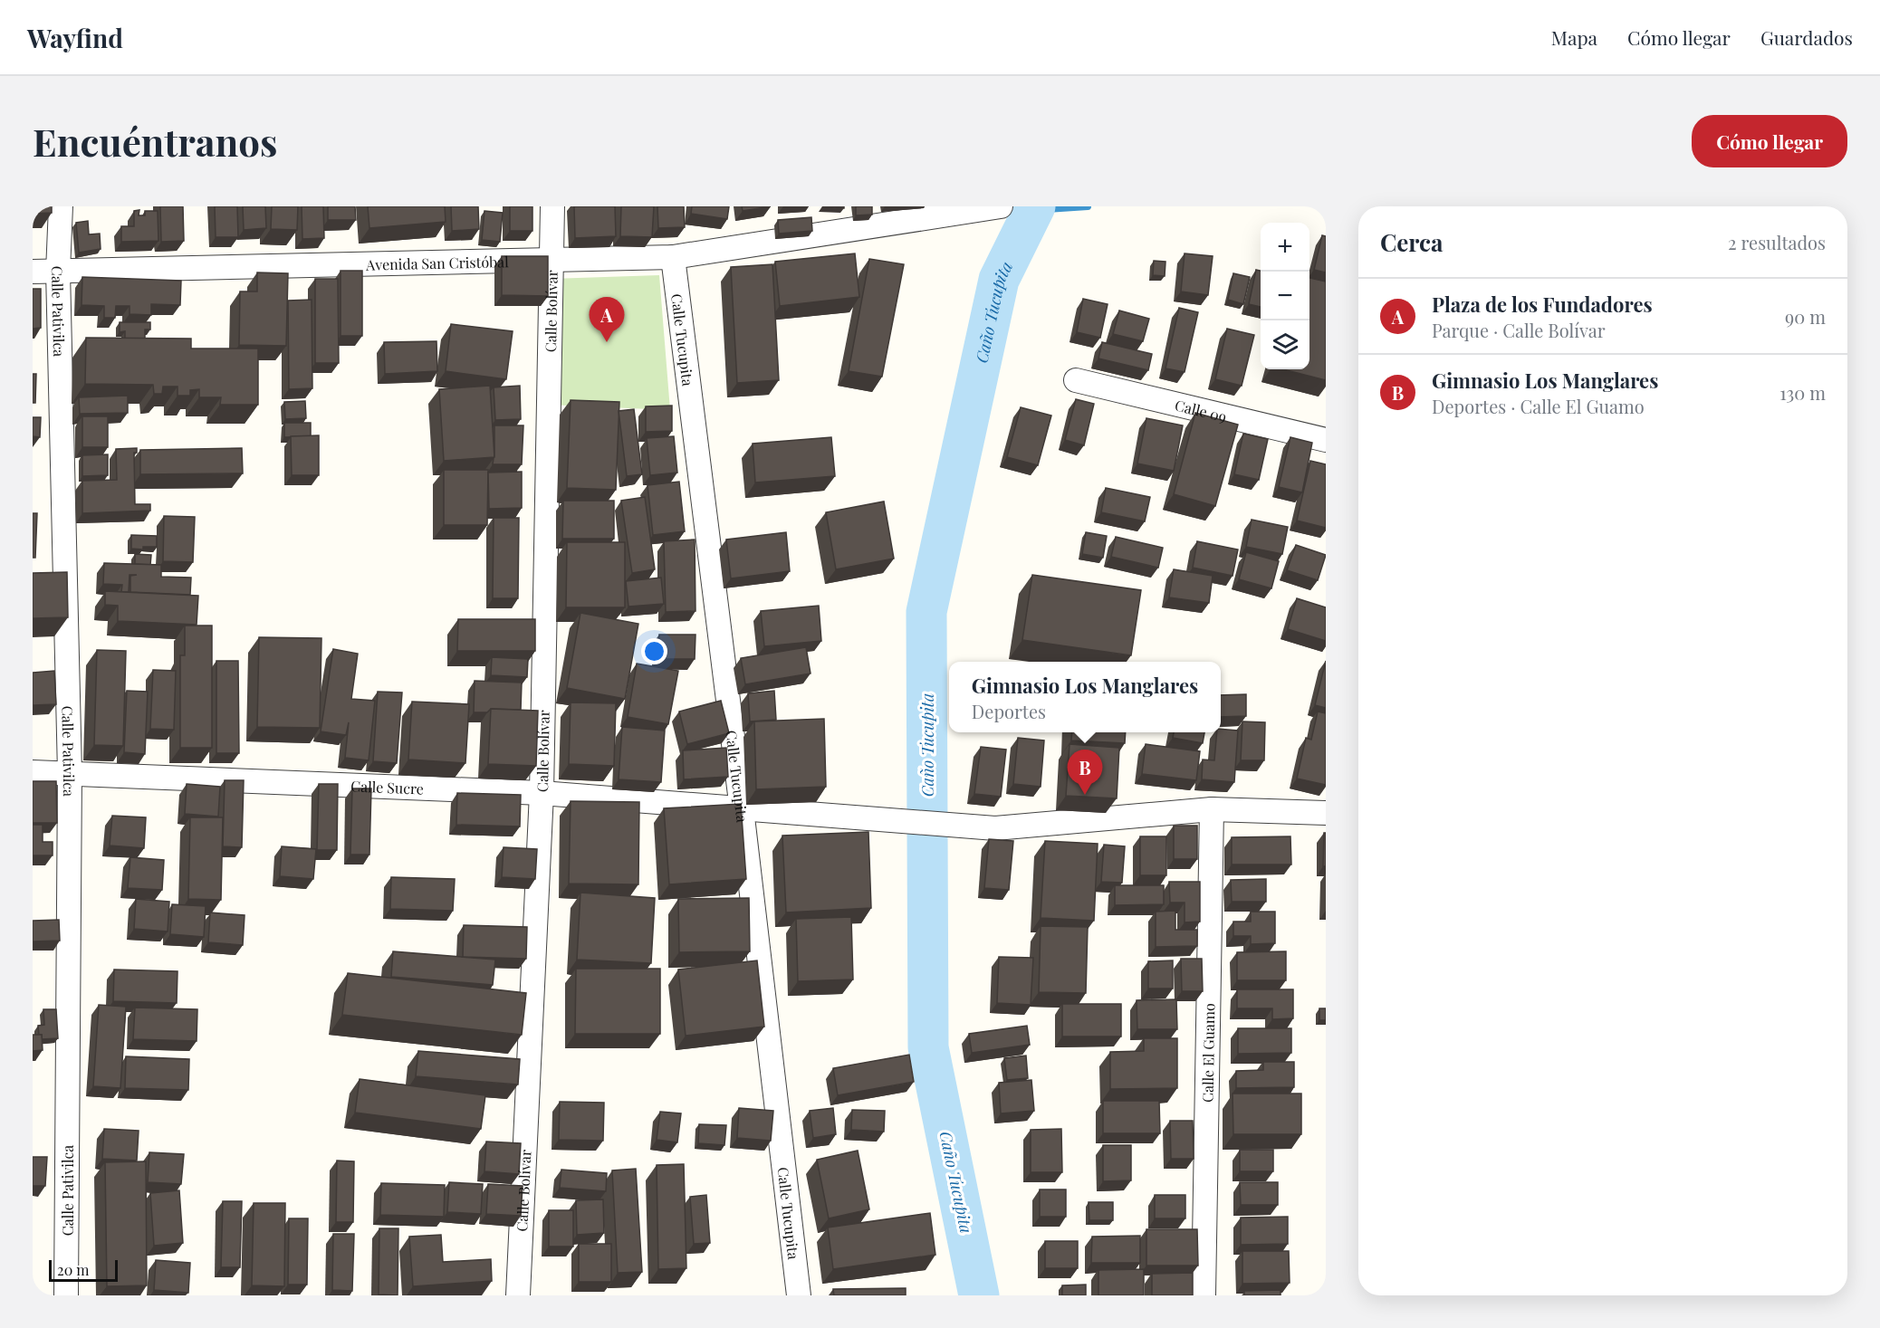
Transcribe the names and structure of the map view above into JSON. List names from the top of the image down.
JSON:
{
  "streets": {
    "street": [
      "Avenida San Cristóbal",
      "Calle Pativilca",
      "Calle Bolívar",
      "Calle Tucupita",
      "Calle 09",
      "Calle Sucre",
      "Calle El Guamo"
    ]
  },
  "crossings": [
    ["Avenida San Cristóbal", "Calle Pativilca"],
    ["Avenida San Cristóbal", "Calle Bolívar"],
    ["Avenida San Cristóbal", "Calle Tucupita"],
    ["Calle Pativilca", "Calle Sucre"],
    ["Calle Bolívar", "Calle Sucre"],
    ["Calle Tucupita", "Calle Sucre"],
    ["Calle Sucre", "Calle El Guamo"]
  ],
  "water": ["Caño Tucupita"],
  "scale_bar": "20 m",
  "page": {
    "header": "Wayfind",
    "nav": ["Mapa", "Cómo llegar", "Guardados"],
    "buttons": "Cómo llegar",
    "title": "Encuéntranos",
    "heading": ["Cerca", "2 resultados"],
    "map_buttons": ["+", "−"],
    "list": [
      {
        "mark": "A",
        "name": "Plaza de los Fundadores",
        "note": "Parque · Calle Bolívar",
        "value": "90 m"
      },
      {
        "mark": "B",
        "name": "Gimnasio Los Manglares",
        "note": "Deportes · Calle El Guamo",
        "value": "130 m"
      }
    ],
    "pins": ["A", "B"],
    "popup": ["Gimnasio Los Manglares", "Deportes"],
    "scale": "20 m"
  }
}
